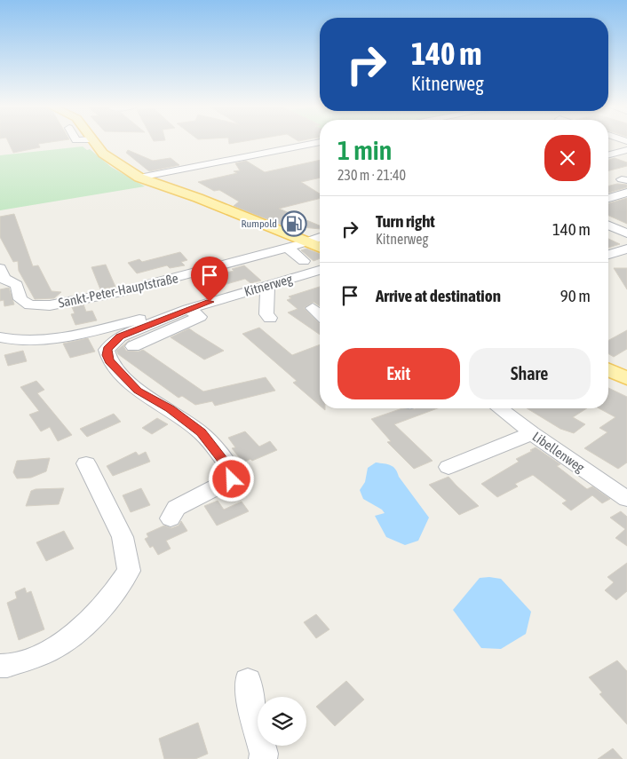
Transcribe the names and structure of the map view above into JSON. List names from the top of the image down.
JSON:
{
  "streets": {
    "street": ["Kitnerweg", "Sankt-Peter-Hauptstraße", "Libellenweg"]
  },
  "places": {
    "fuel station": ["Rumpold"]
  },
  "page": {
    "turn": ["140 m", "Kitnerweg"],
    "heading": ["1 min", "230 m · 21:40"],
    "list": [
      {
        "name": "Turn right",
        "note": "Kitnerweg",
        "value": "140 m"
      },
      {
        "name": "Arrive at destination",
        "value": "90 m"
      }
    ],
    "buttons": ["Exit", "Share"]
  }
}
